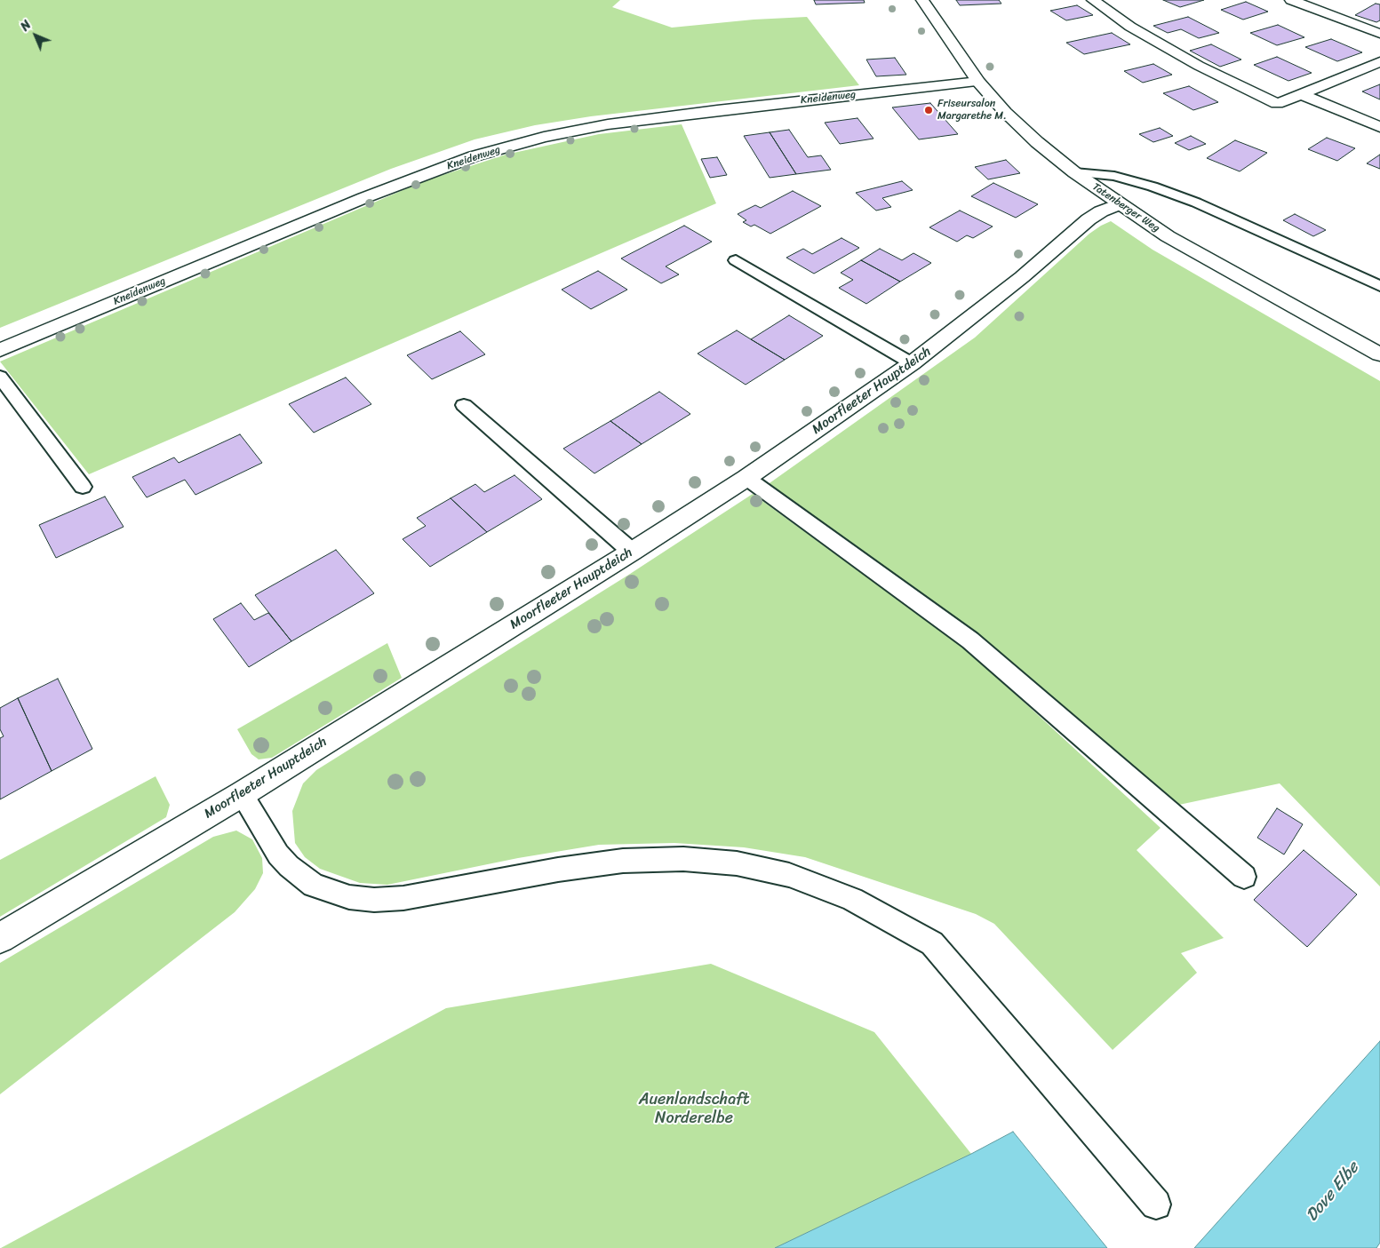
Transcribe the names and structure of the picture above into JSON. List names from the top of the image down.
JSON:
{
  "streets": {
    "street": ["Kneidenweg", "Tatenberger Weg", "Moorfleeter Hauptdeich"]
  },
  "crossings": [
    ["Kneidenweg", "Tatenberger Weg"],
    ["Tatenberger Weg", "Moorfleeter Hauptdeich"]
  ],
  "water": ["Dove Elbe"],
  "parks": ["Auenlandschaft Norderelbe"],
  "places": ["Friseursalon Margarethe M."],
  "north": "top left"
}
